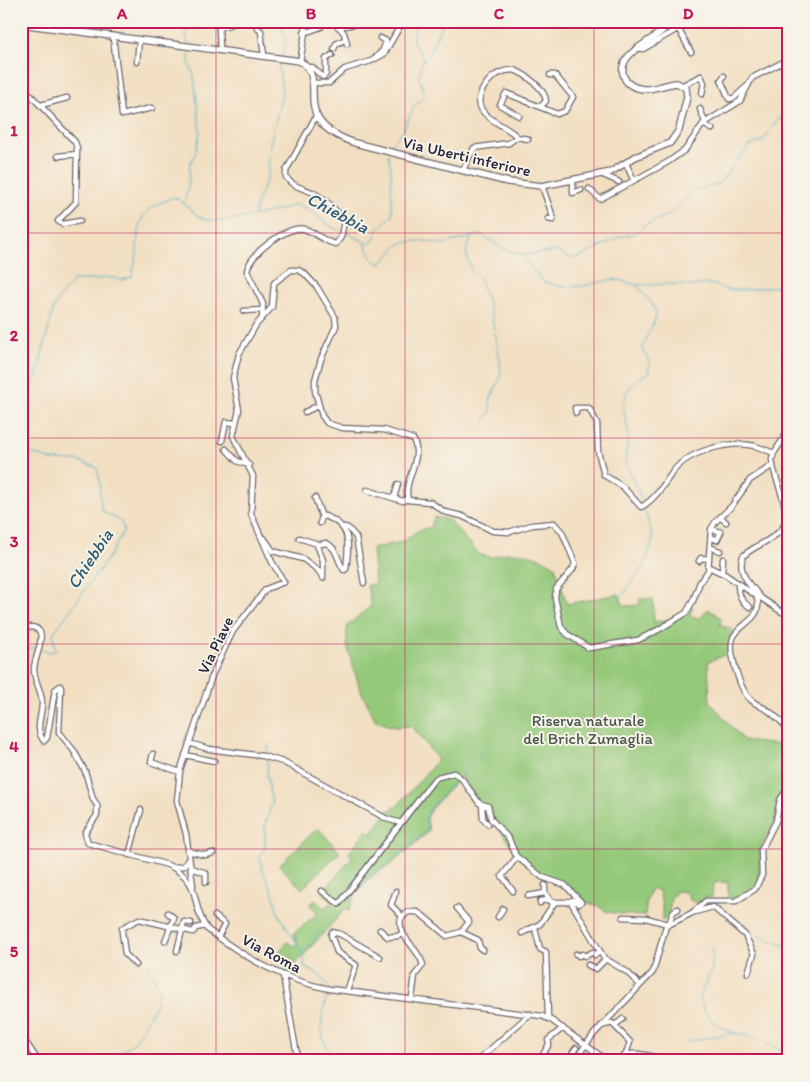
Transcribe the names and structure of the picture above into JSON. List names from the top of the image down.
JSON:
{
  "streets": {
    "main road": ["Via Uberti inferiore"],
    "street": ["Via Piave", "Via Roma"]
  },
  "water": ["Chiebbia"],
  "parks": ["Riserva naturale del Brich Zumaglia"],
  "grid": {
    "columns": [
      "A",
      "B",
      "C",
      "D"
    ],
    "rows": [
      "1",
      "2",
      "3",
      "4",
      "5"
    ]
  }
}
